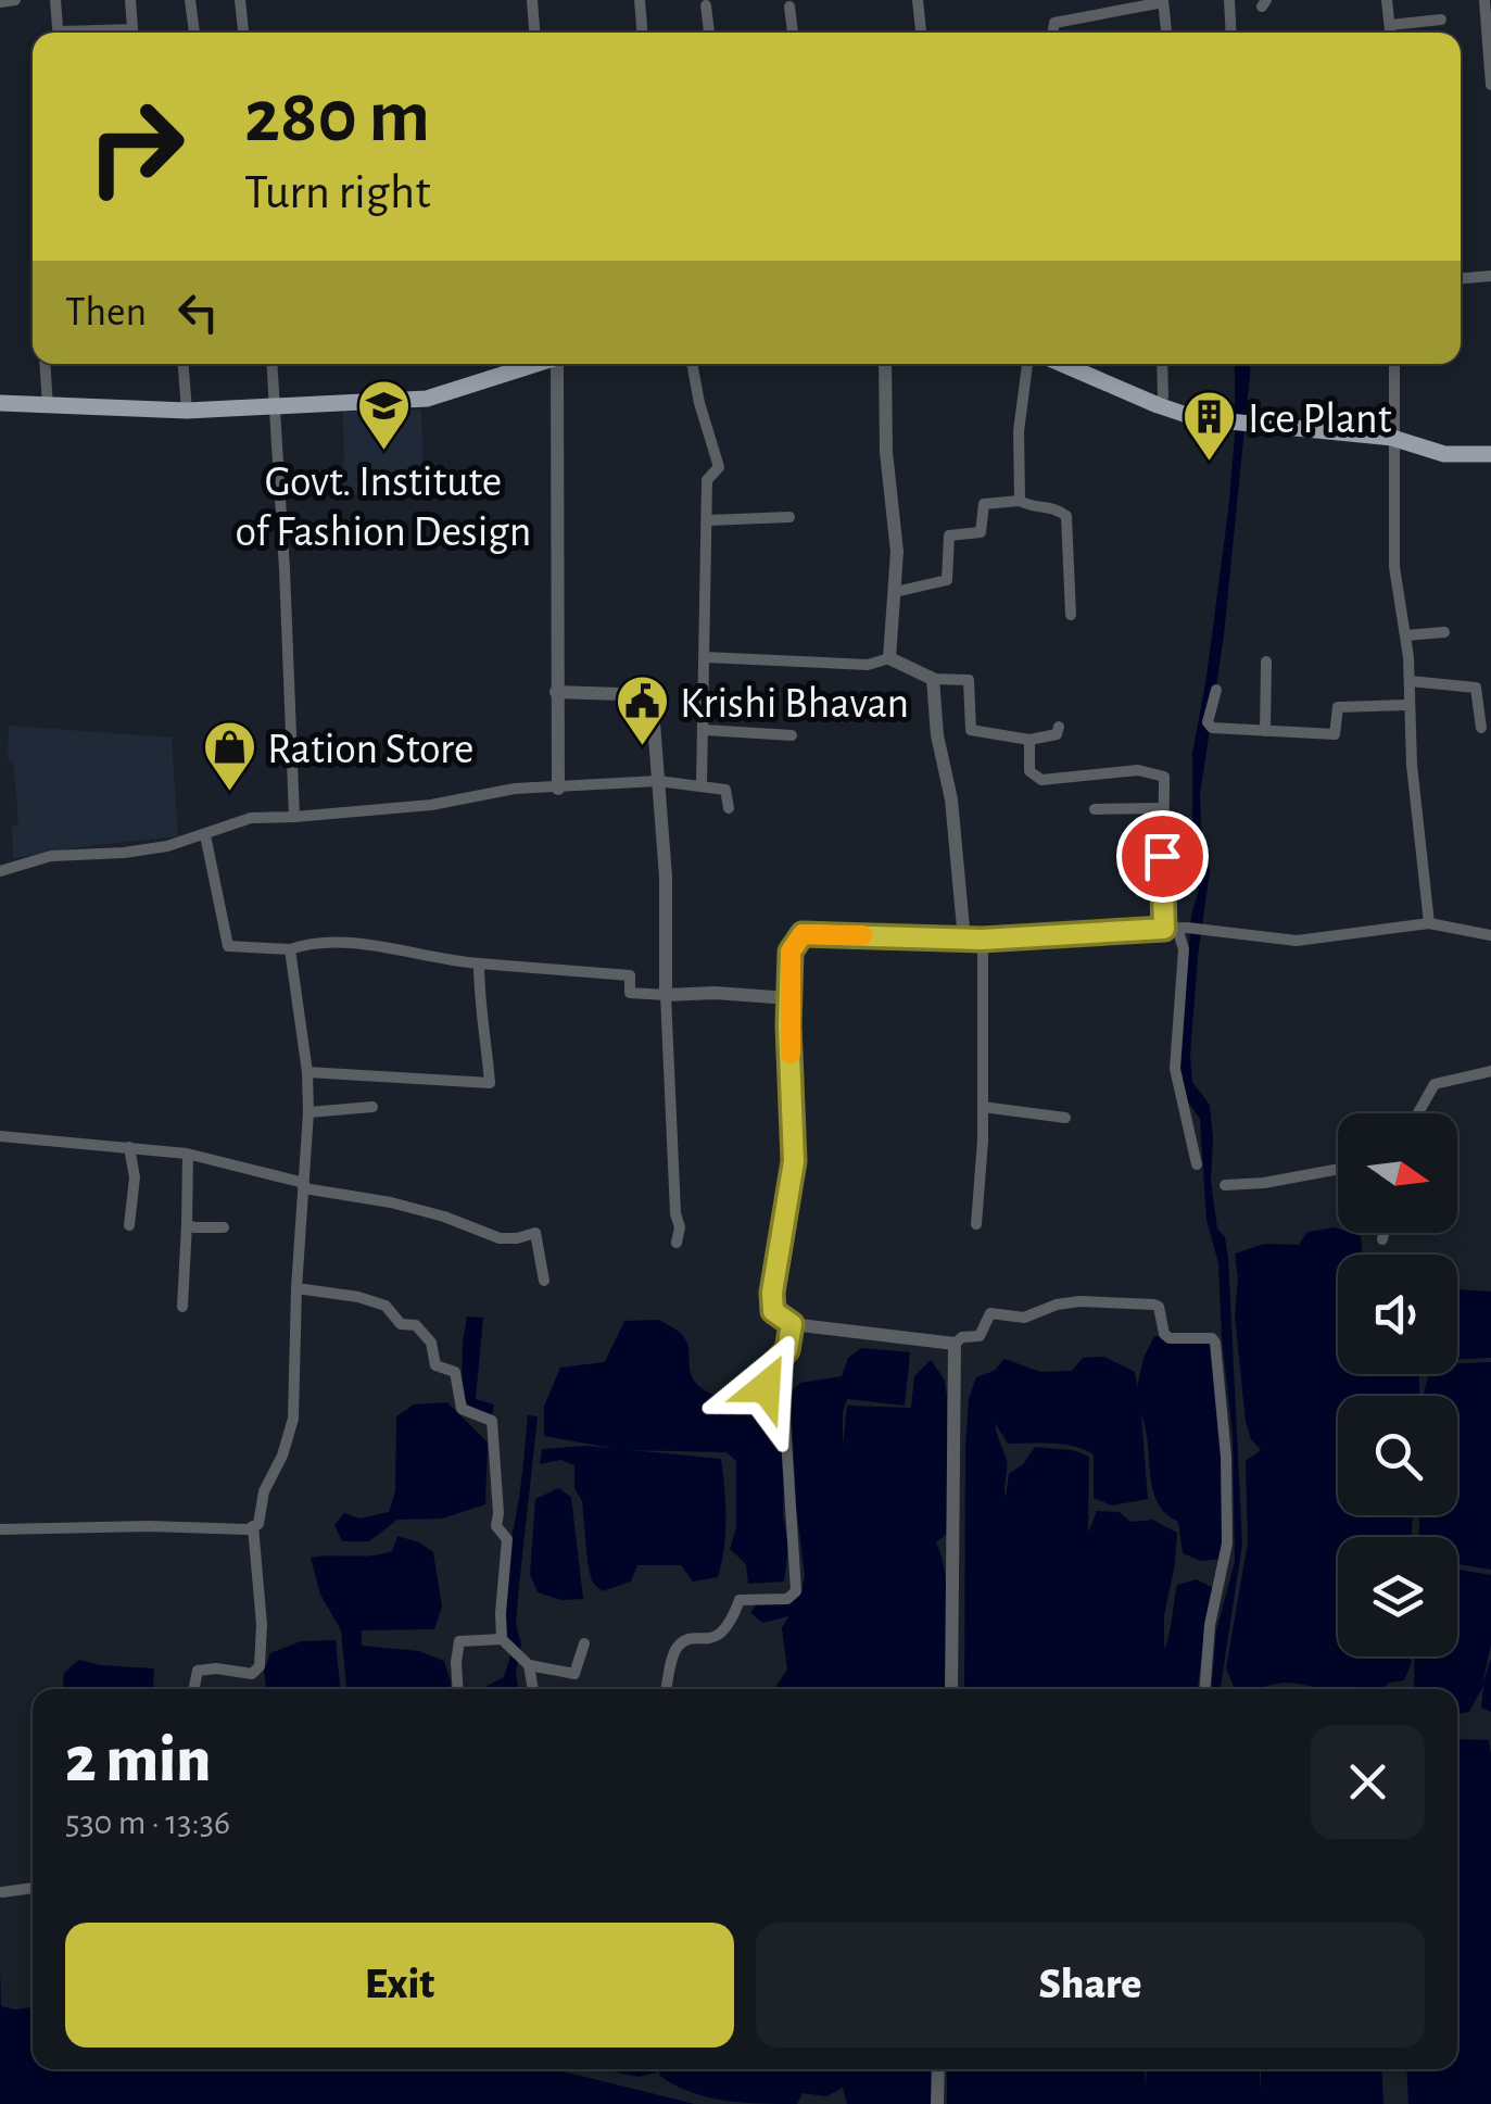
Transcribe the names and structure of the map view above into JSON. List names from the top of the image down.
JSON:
{
  "places": {
    "school or university": ["Govt. Institute of Fashion Design"],
    "building": ["Ice Plant"],
    "public building": ["Krishi Bhavan"],
    "shop": ["Ration Store"]
  },
  "north": "right",
  "page": {
    "turn": ["280 m", "Turn right"],
    "then": "Then",
    "heading": ["2 min", "530 m · 13:36"],
    "buttons": ["Exit", "Share"]
  }
}
